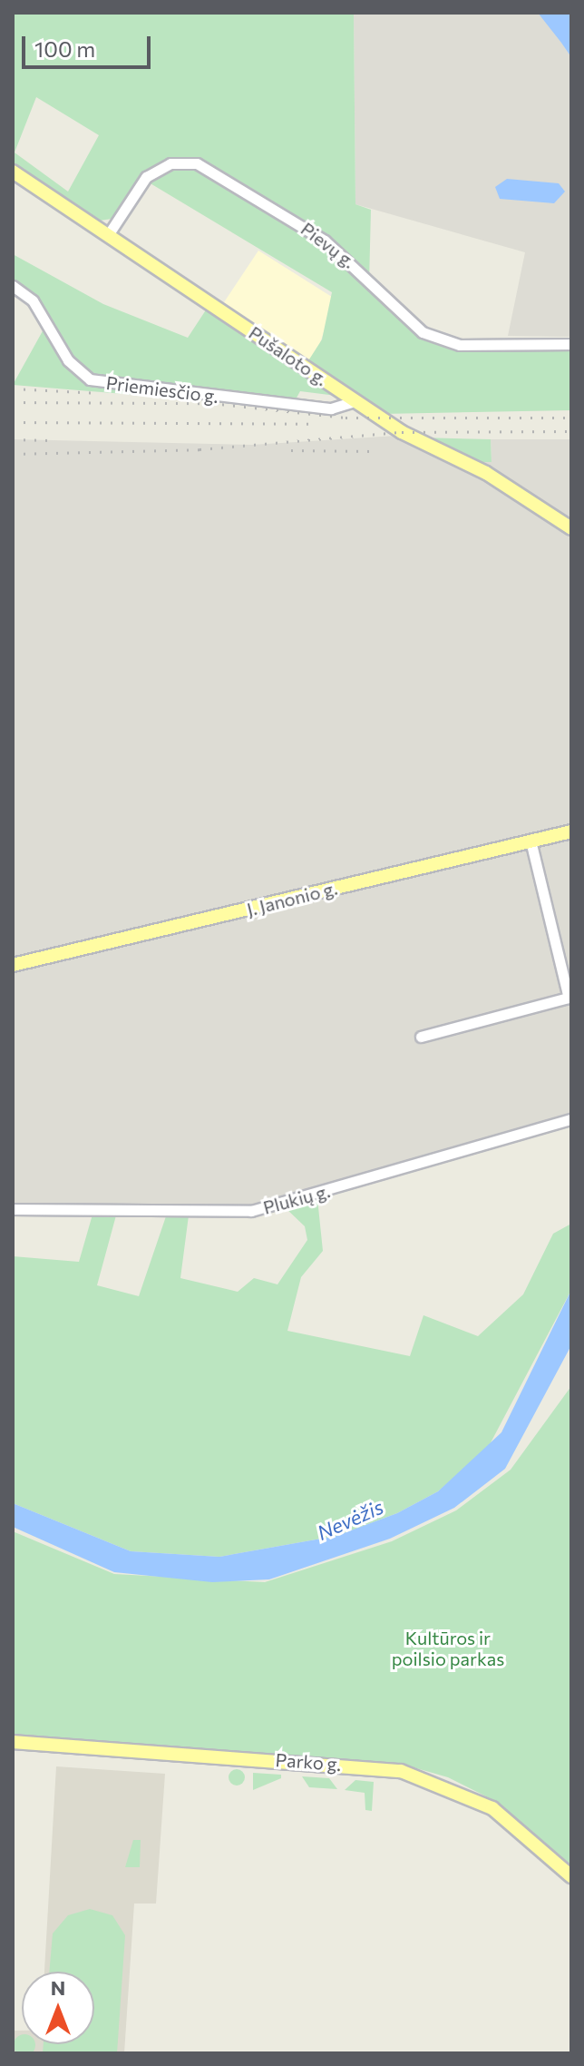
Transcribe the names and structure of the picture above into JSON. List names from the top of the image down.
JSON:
{
  "streets": {
    "main road": ["Pušaloto g.", "J. Janonio g.", "Parko g."],
    "street": ["Pievų g.", "Priemiesčio g.", "Plukių g."]
  },
  "crossings": [
    ["Pievų g.", "Pušaloto g."],
    ["Pušaloto g.", "Priemiesčio g."]
  ],
  "water": ["Nevėžis"],
  "parks": ["Kultūros ir poilsio parkas"],
  "scale_bar": "100 m",
  "north": "top"
}
